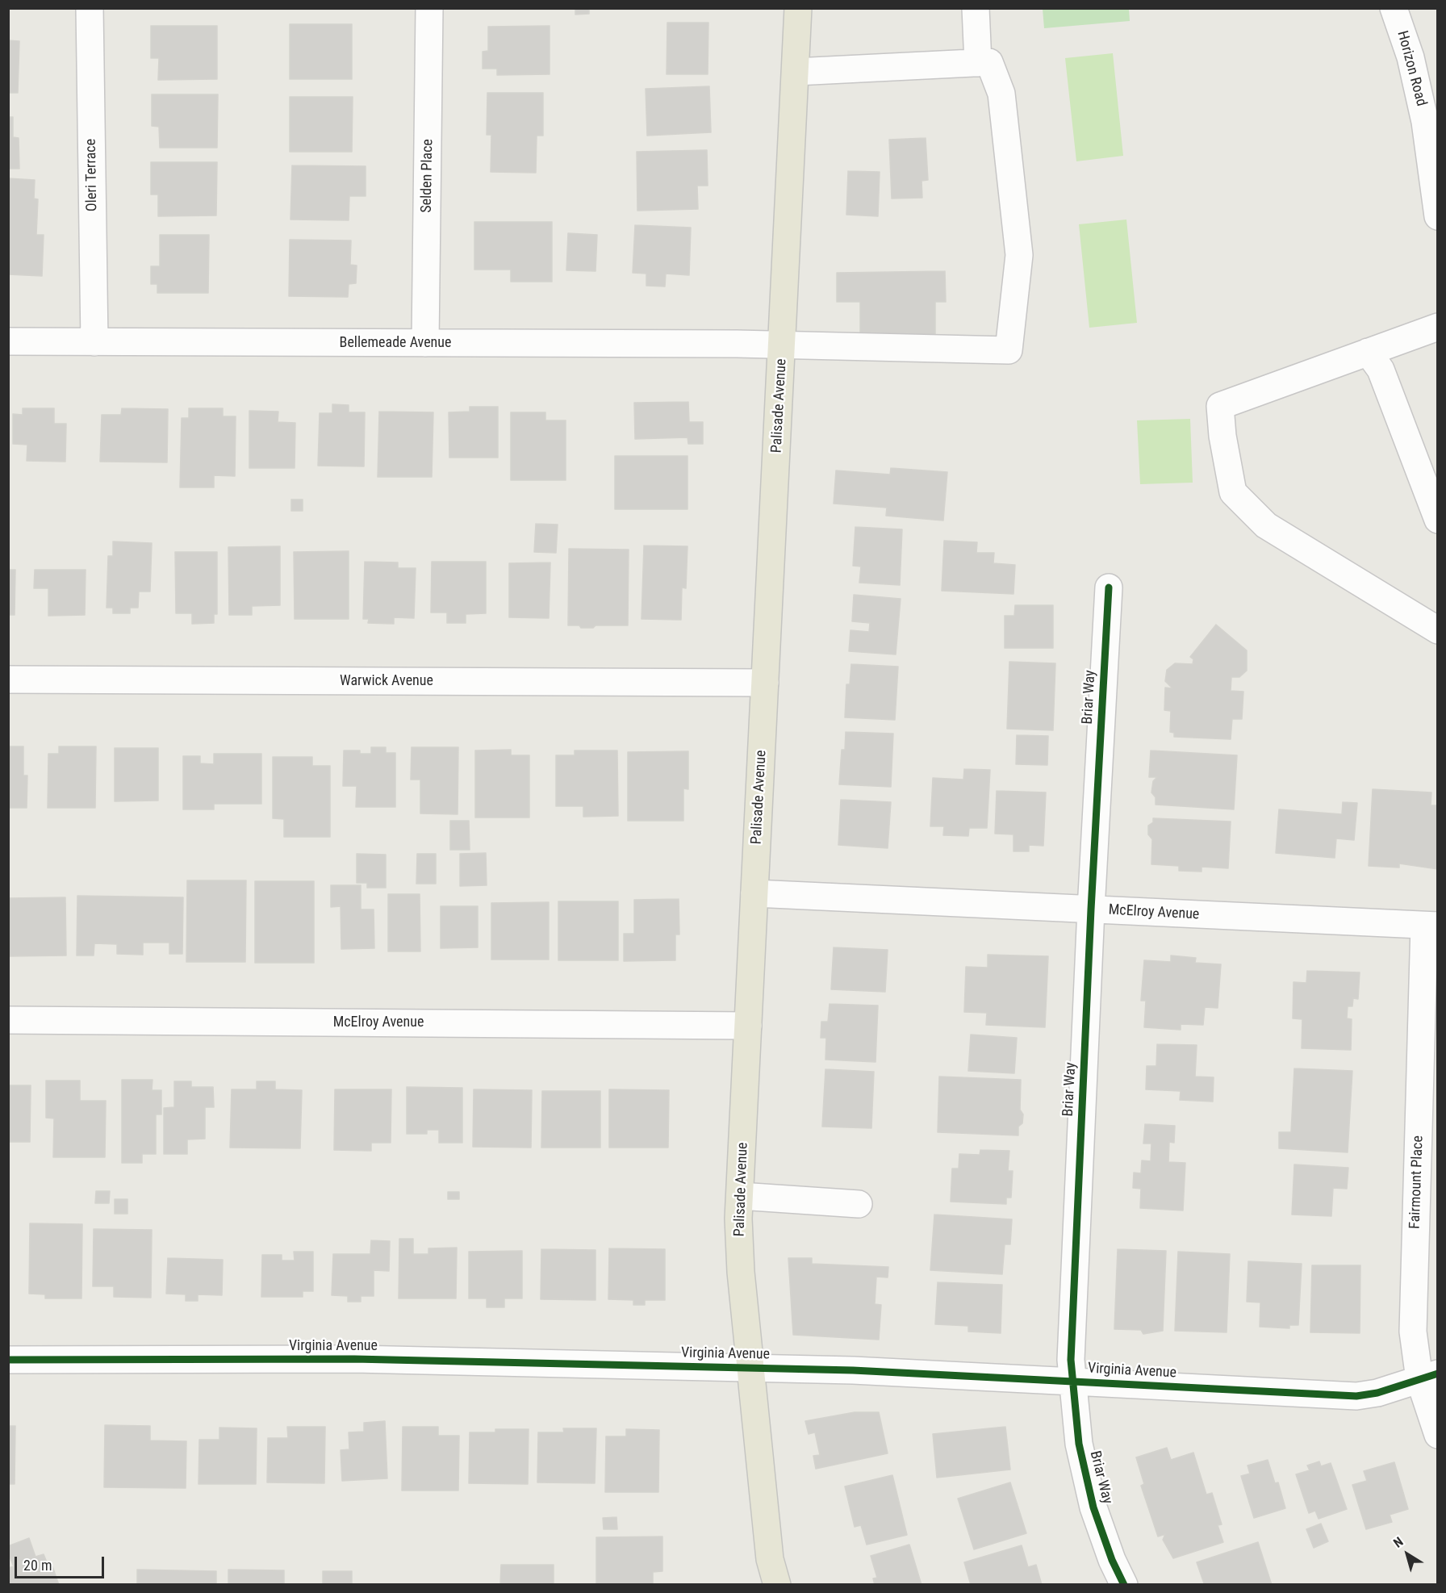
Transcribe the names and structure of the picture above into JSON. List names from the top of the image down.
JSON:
{
  "streets": {
    "main road": ["Palisade Avenue"],
    "street": [
      "Horizon Road",
      "Oleri Terrace",
      "Selden Place",
      "Bellemeade Avenue",
      "Warwick Avenue",
      "Briar Way",
      "McElroy Avenue",
      "Fairmount Place",
      "Virginia Avenue"
    ]
  },
  "crossings": [
    ["Oleri Terrace", "Bellemeade Avenue"],
    ["Selden Place", "Bellemeade Avenue"],
    ["Bellemeade Avenue", "Palisade Avenue"],
    ["Palisade Avenue", "Warwick Avenue"],
    ["Palisade Avenue", "McElroy Avenue"],
    ["Palisade Avenue", "Virginia Avenue"],
    ["Briar Way", "McElroy Avenue"],
    ["Briar Way", "Virginia Avenue"],
    ["McElroy Avenue", "Fairmount Place"],
    ["Fairmount Place", "Virginia Avenue"]
  ],
  "scale_bar": "20 m",
  "north": "top left"
}
